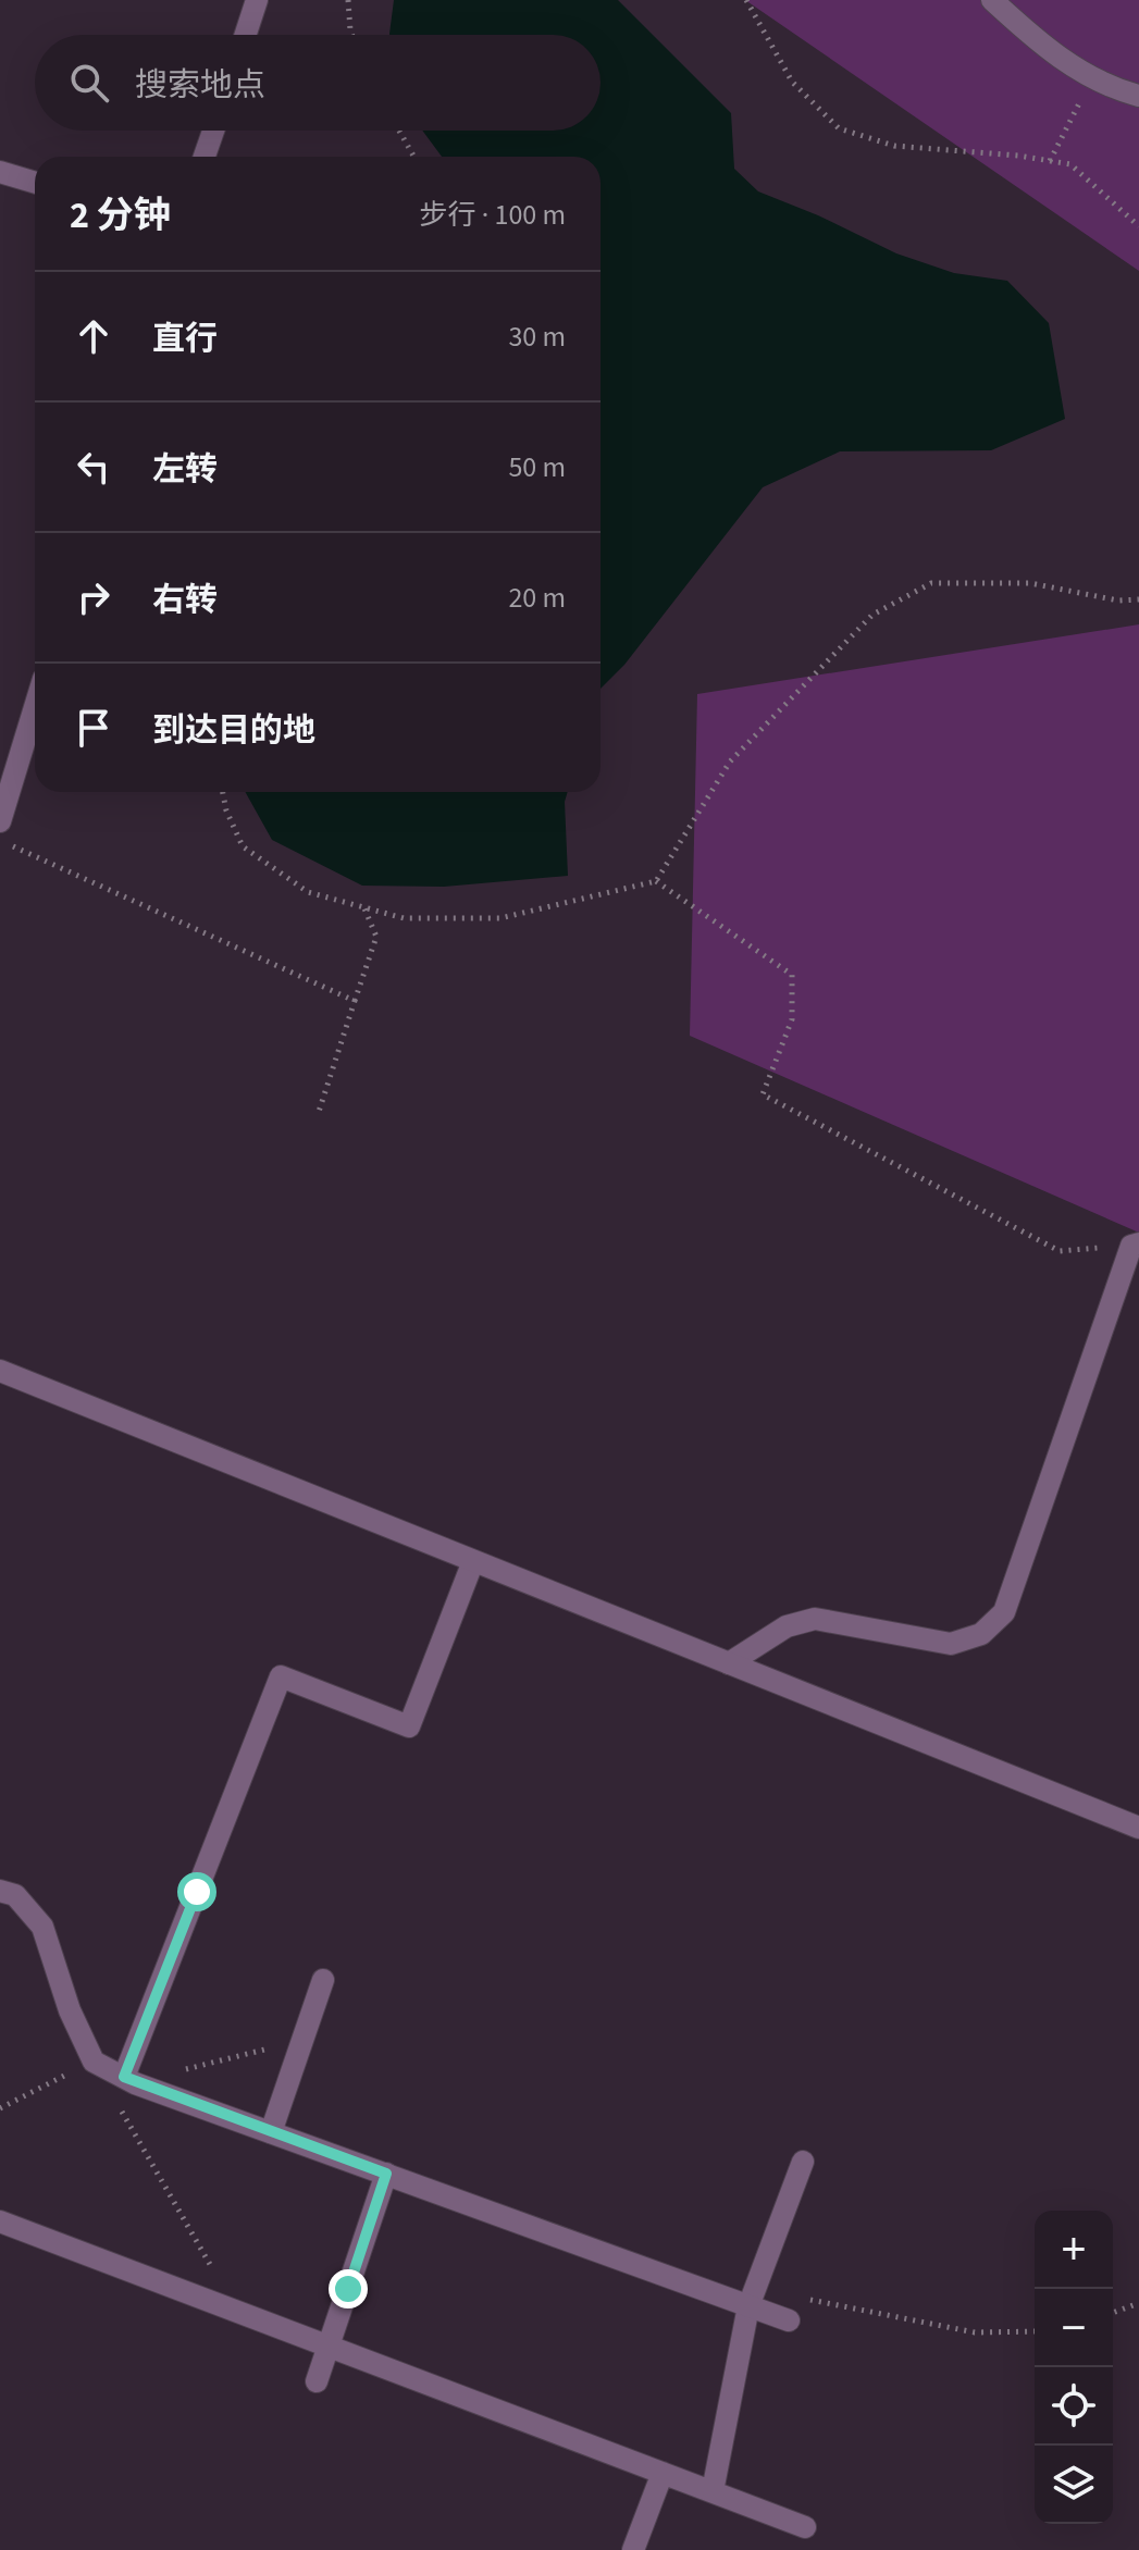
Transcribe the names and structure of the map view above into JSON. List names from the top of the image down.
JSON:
{
  "page": {
    "search": "搜索地点",
    "heading": ["2 分钟", "步行 · 100 m"],
    "list": [
      ["直行", "30 m"],
      ["左转", "50 m"],
      ["右转", "20 m"],
      "到达目的地"
    ],
    "map_buttons": ["+", "−"]
  }
}
